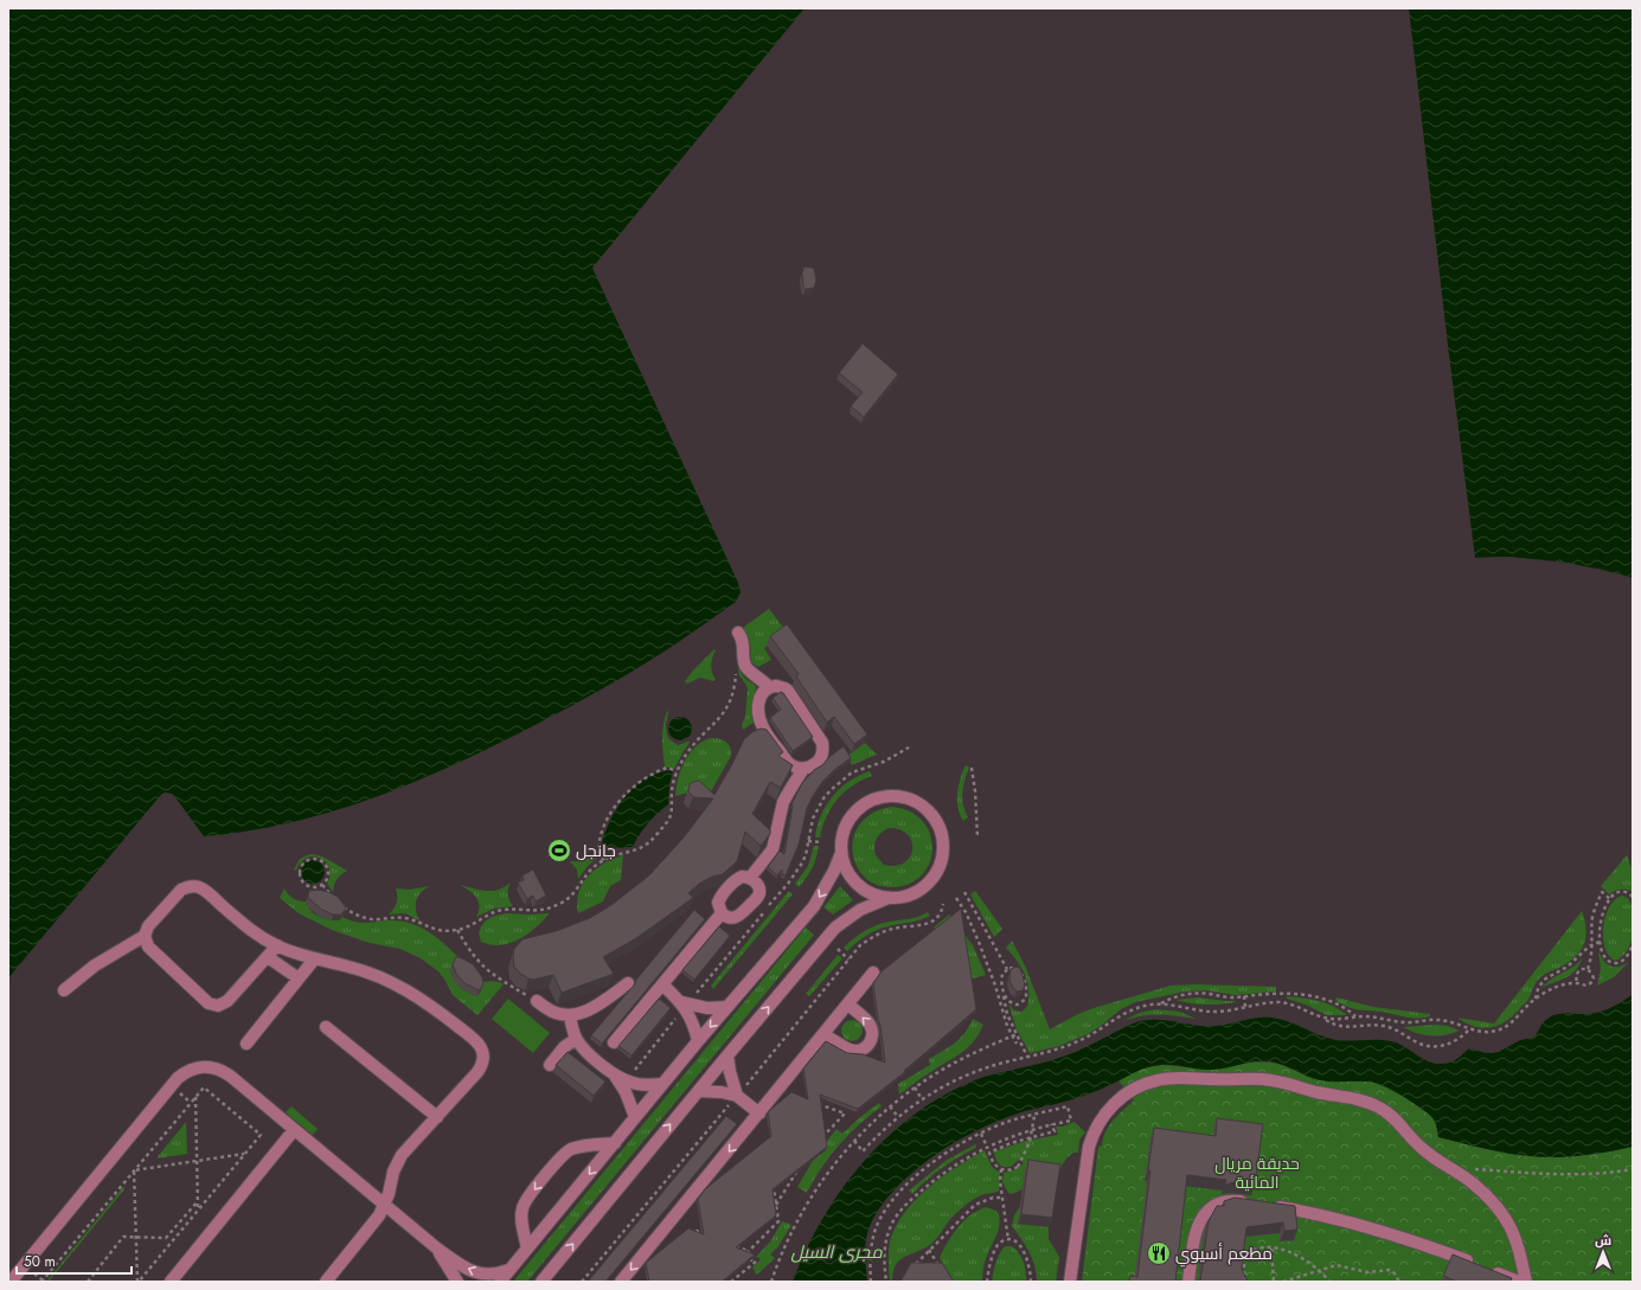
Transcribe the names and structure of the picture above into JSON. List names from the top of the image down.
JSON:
{
  "water": ["مجرى السيل"],
  "parks": ["حديقة مريال المائية"],
  "places": {
    "sports": ["جانجل"],
    "restaurant": ["مطعم أسيوي"]
  },
  "scale_bar": "50 m",
  "north": "top"
}
